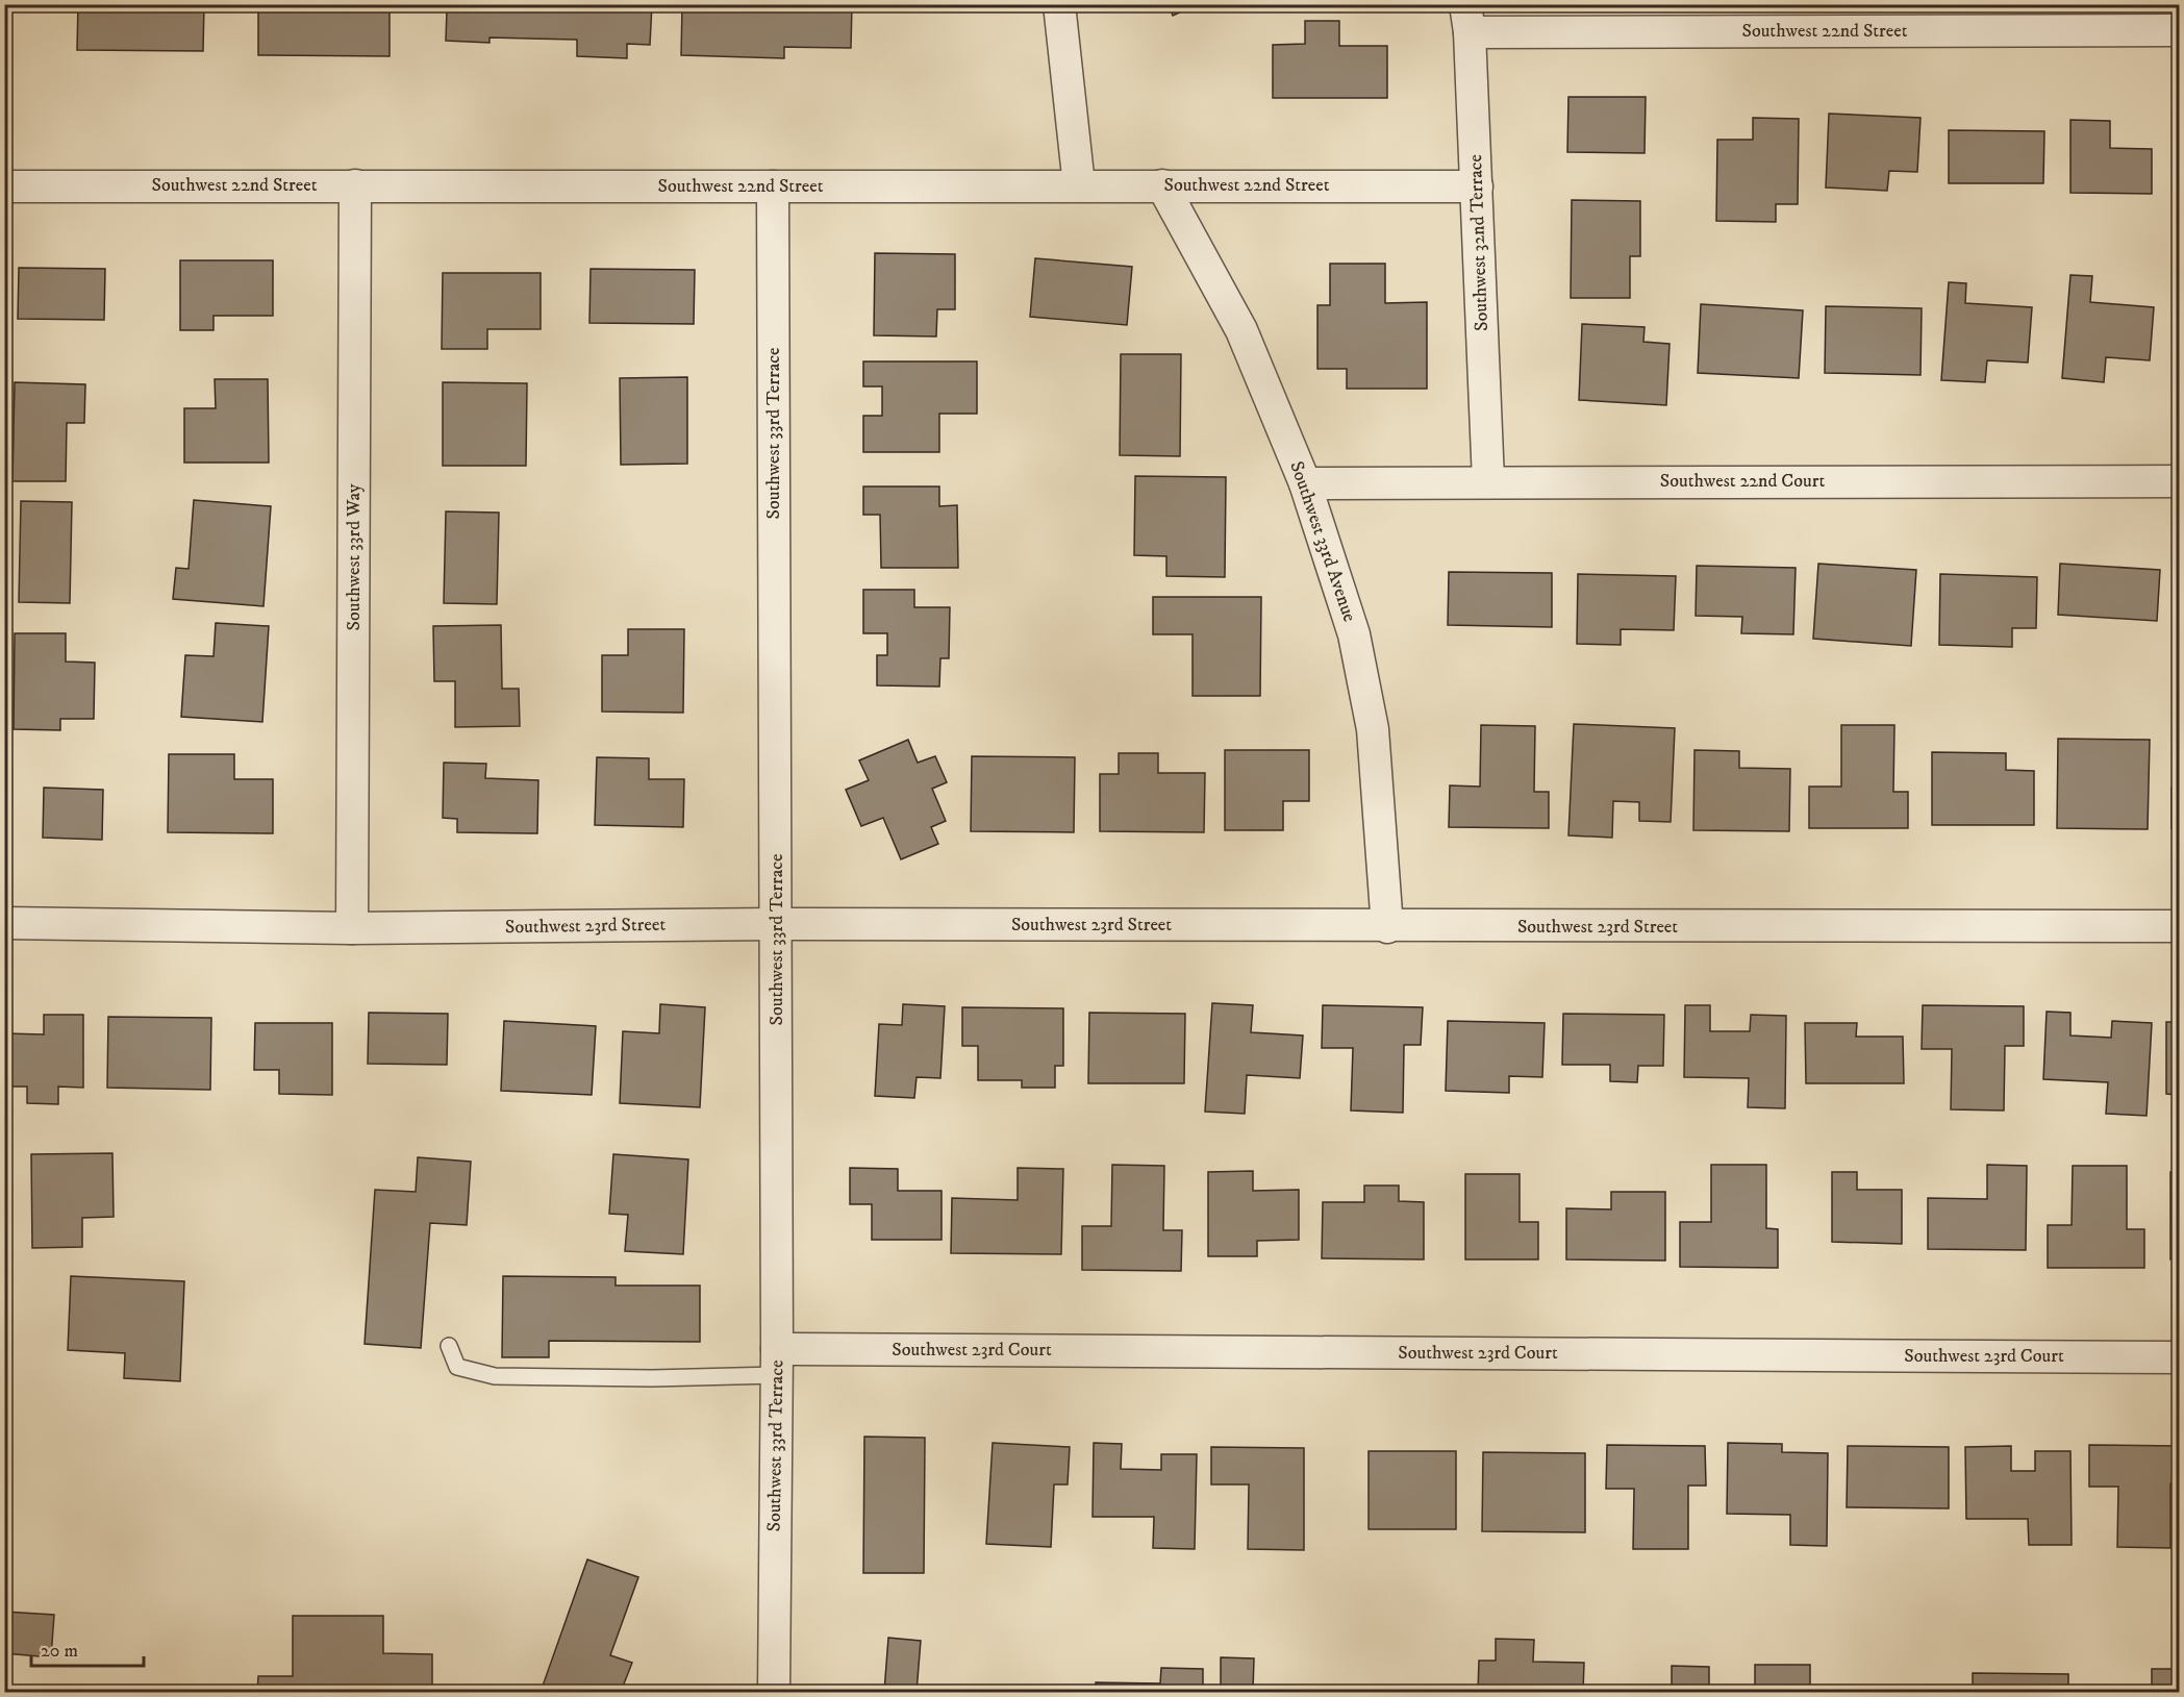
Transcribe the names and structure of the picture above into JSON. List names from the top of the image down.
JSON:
{
  "streets": {
    "street": [
      "Southwest 22nd Street",
      "Southwest 32nd Terrace",
      "Southwest 33rd Terrace",
      "Southwest 22nd Court",
      "Southwest 33rd Avenue",
      "Southwest 33rd Way",
      "Southwest 23rd Street",
      "Southwest 23rd Court"
    ]
  },
  "crossings": [
    ["Southwest 22nd Street", "Southwest 32nd Terrace"],
    ["Southwest 22nd Street", "Southwest 33rd Terrace"],
    ["Southwest 22nd Street", "Southwest 33rd Avenue"],
    ["Southwest 22nd Street", "Southwest 33rd Way"],
    ["Southwest 32nd Terrace", "Southwest 22nd Court"],
    ["Southwest 33rd Terrace", "Southwest 23rd Street"],
    ["Southwest 33rd Terrace", "Southwest 23rd Court"],
    ["Southwest 22nd Court", "Southwest 33rd Avenue"],
    ["Southwest 33rd Avenue", "Southwest 23rd Street"],
    ["Southwest 33rd Way", "Southwest 23rd Street"]
  ],
  "scale_bar": "20 m"
}
